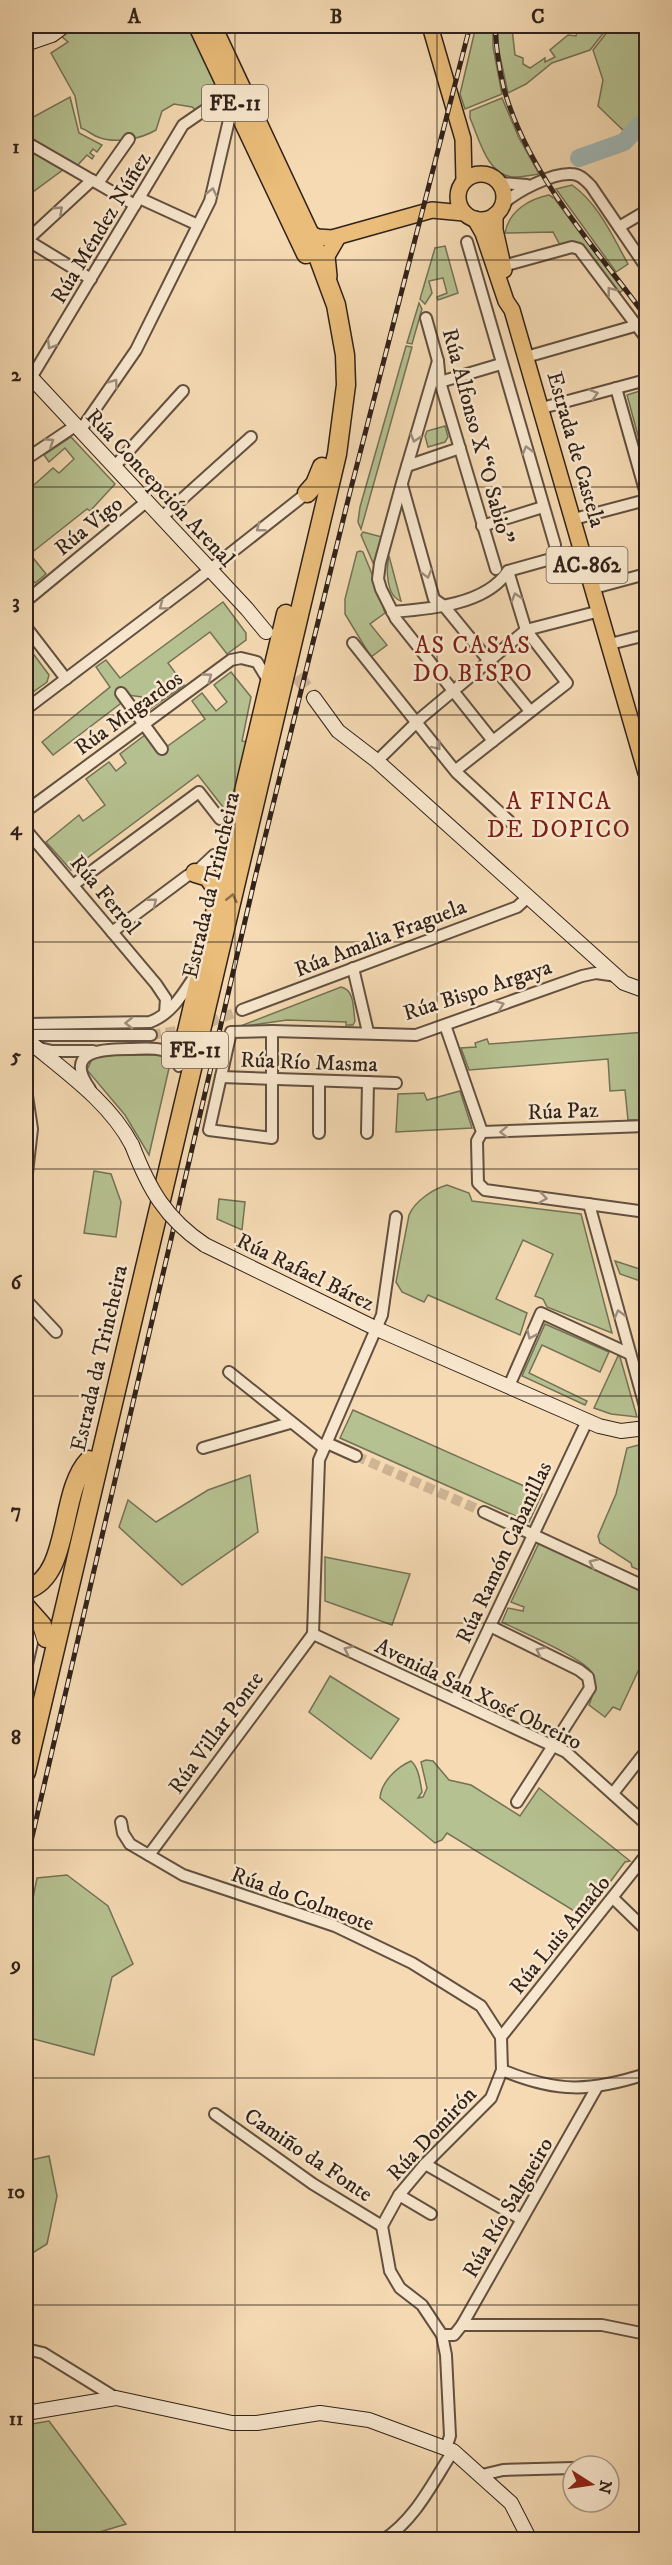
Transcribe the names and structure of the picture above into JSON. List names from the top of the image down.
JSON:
{
  "streets": {
    "highway": ["FE-11", "Estrada da Trincheira"],
    "main road": ["Estrada de Castela", "AC-862"],
    "street": [
      "Rúa Méndez Núñez",
      "Rúa Alfonso X “O Sabio”",
      "Rúa Concepción Arenal",
      "Rúa Vigo",
      "Rúa Mugardos",
      "Rúa Ferrol",
      "Rúa Amalia Fraguela",
      "Rúa Bispo Argaya",
      "Rúa Río Masma",
      "Rúa Paz",
      "Rúa Rafael Bárez",
      "Rúa Ramón Cabanillas",
      "Avenida San Xosé Obreiro",
      "Rúa Villar Ponte",
      "Rúa do Colmeote",
      "Rúa Luis Amado",
      "Rúa Domirón",
      "Camiño da Fonte",
      "Rúa Río Salgueiro"
    ]
  },
  "crossings": [
    ["Rúa Méndez Núñez", "Rúa Concepción Arenal"],
    ["Estrada de Castela", "AC-862"],
    ["Rúa Concepción Arenal", "Rúa Vigo"],
    ["Rúa Mugardos", "Estrada da Trincheira"],
    ["Rúa Bispo Argaya", "Rúa Río Masma"],
    ["Rúa Rafael Bárez", "Rúa Ramón Cabanillas"],
    ["Rúa Ramón Cabanillas", "Avenida San Xosé Obreiro"],
    ["Avenida San Xosé Obreiro", "Rúa Villar Ponte"],
    ["Rúa Villar Ponte", "Rúa do Colmeote"],
    ["Rúa do Colmeote", "Rúa Luis Amado"],
    ["Rúa Domirón", "Camiño da Fonte"]
  ],
  "one_way": ["Avenida San Xosé Obreiro"],
  "districts": ["AS CASAS DO BISPO", "A FINCA DE DOPICO"],
  "north": "right",
  "grid": {
    "columns": ["A", "B", "C"],
    "rows": [
      "1",
      "2",
      "3",
      "4",
      "5",
      "6",
      "7",
      "8",
      "9",
      "10",
      "11"
    ]
  }
}
